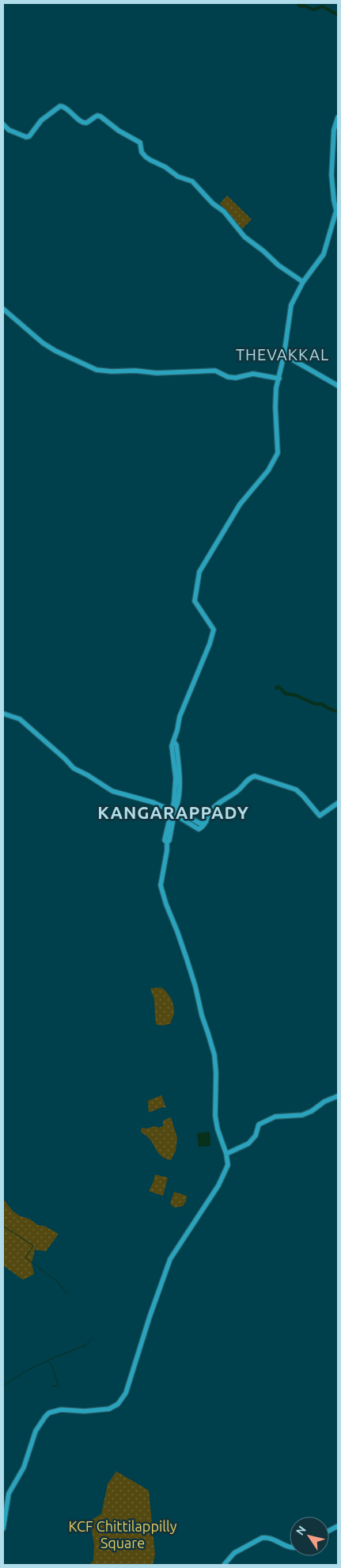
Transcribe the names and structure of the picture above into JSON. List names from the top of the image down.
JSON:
{
  "districts": ["THEVAKKAL", "KANGARAPPADY"],
  "parks": ["KCF Chittilappilly Square"],
  "north": "top left"
}
